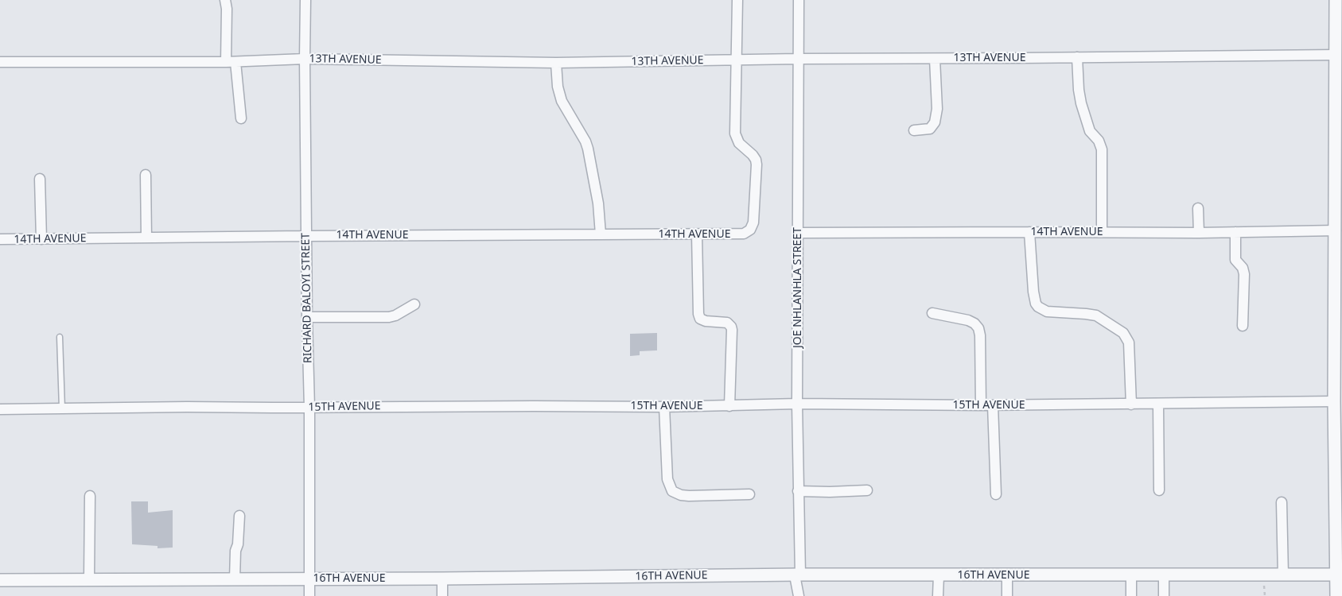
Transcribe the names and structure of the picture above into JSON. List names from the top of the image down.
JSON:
{
  "streets": {
    "street": [
      "13TH AVENUE",
      "14TH AVENUE",
      "JOE NHLANHLA STREET",
      "RICHARD BALOYI STREET",
      "15TH AVENUE",
      "16TH AVENUE"
    ]
  },
  "crossings": [
    ["13TH AVENUE", "14TH AVENUE"],
    ["13TH AVENUE", "JOE NHLANHLA STREET"],
    ["13TH AVENUE", "RICHARD BALOYI STREET"],
    ["14TH AVENUE", "JOE NHLANHLA STREET"],
    ["14TH AVENUE", "RICHARD BALOYI STREET"],
    ["JOE NHLANHLA STREET", "15TH AVENUE"],
    ["JOE NHLANHLA STREET", "16TH AVENUE"],
    ["RICHARD BALOYI STREET", "15TH AVENUE"],
    ["RICHARD BALOYI STREET", "16TH AVENUE"]
  ]
}
